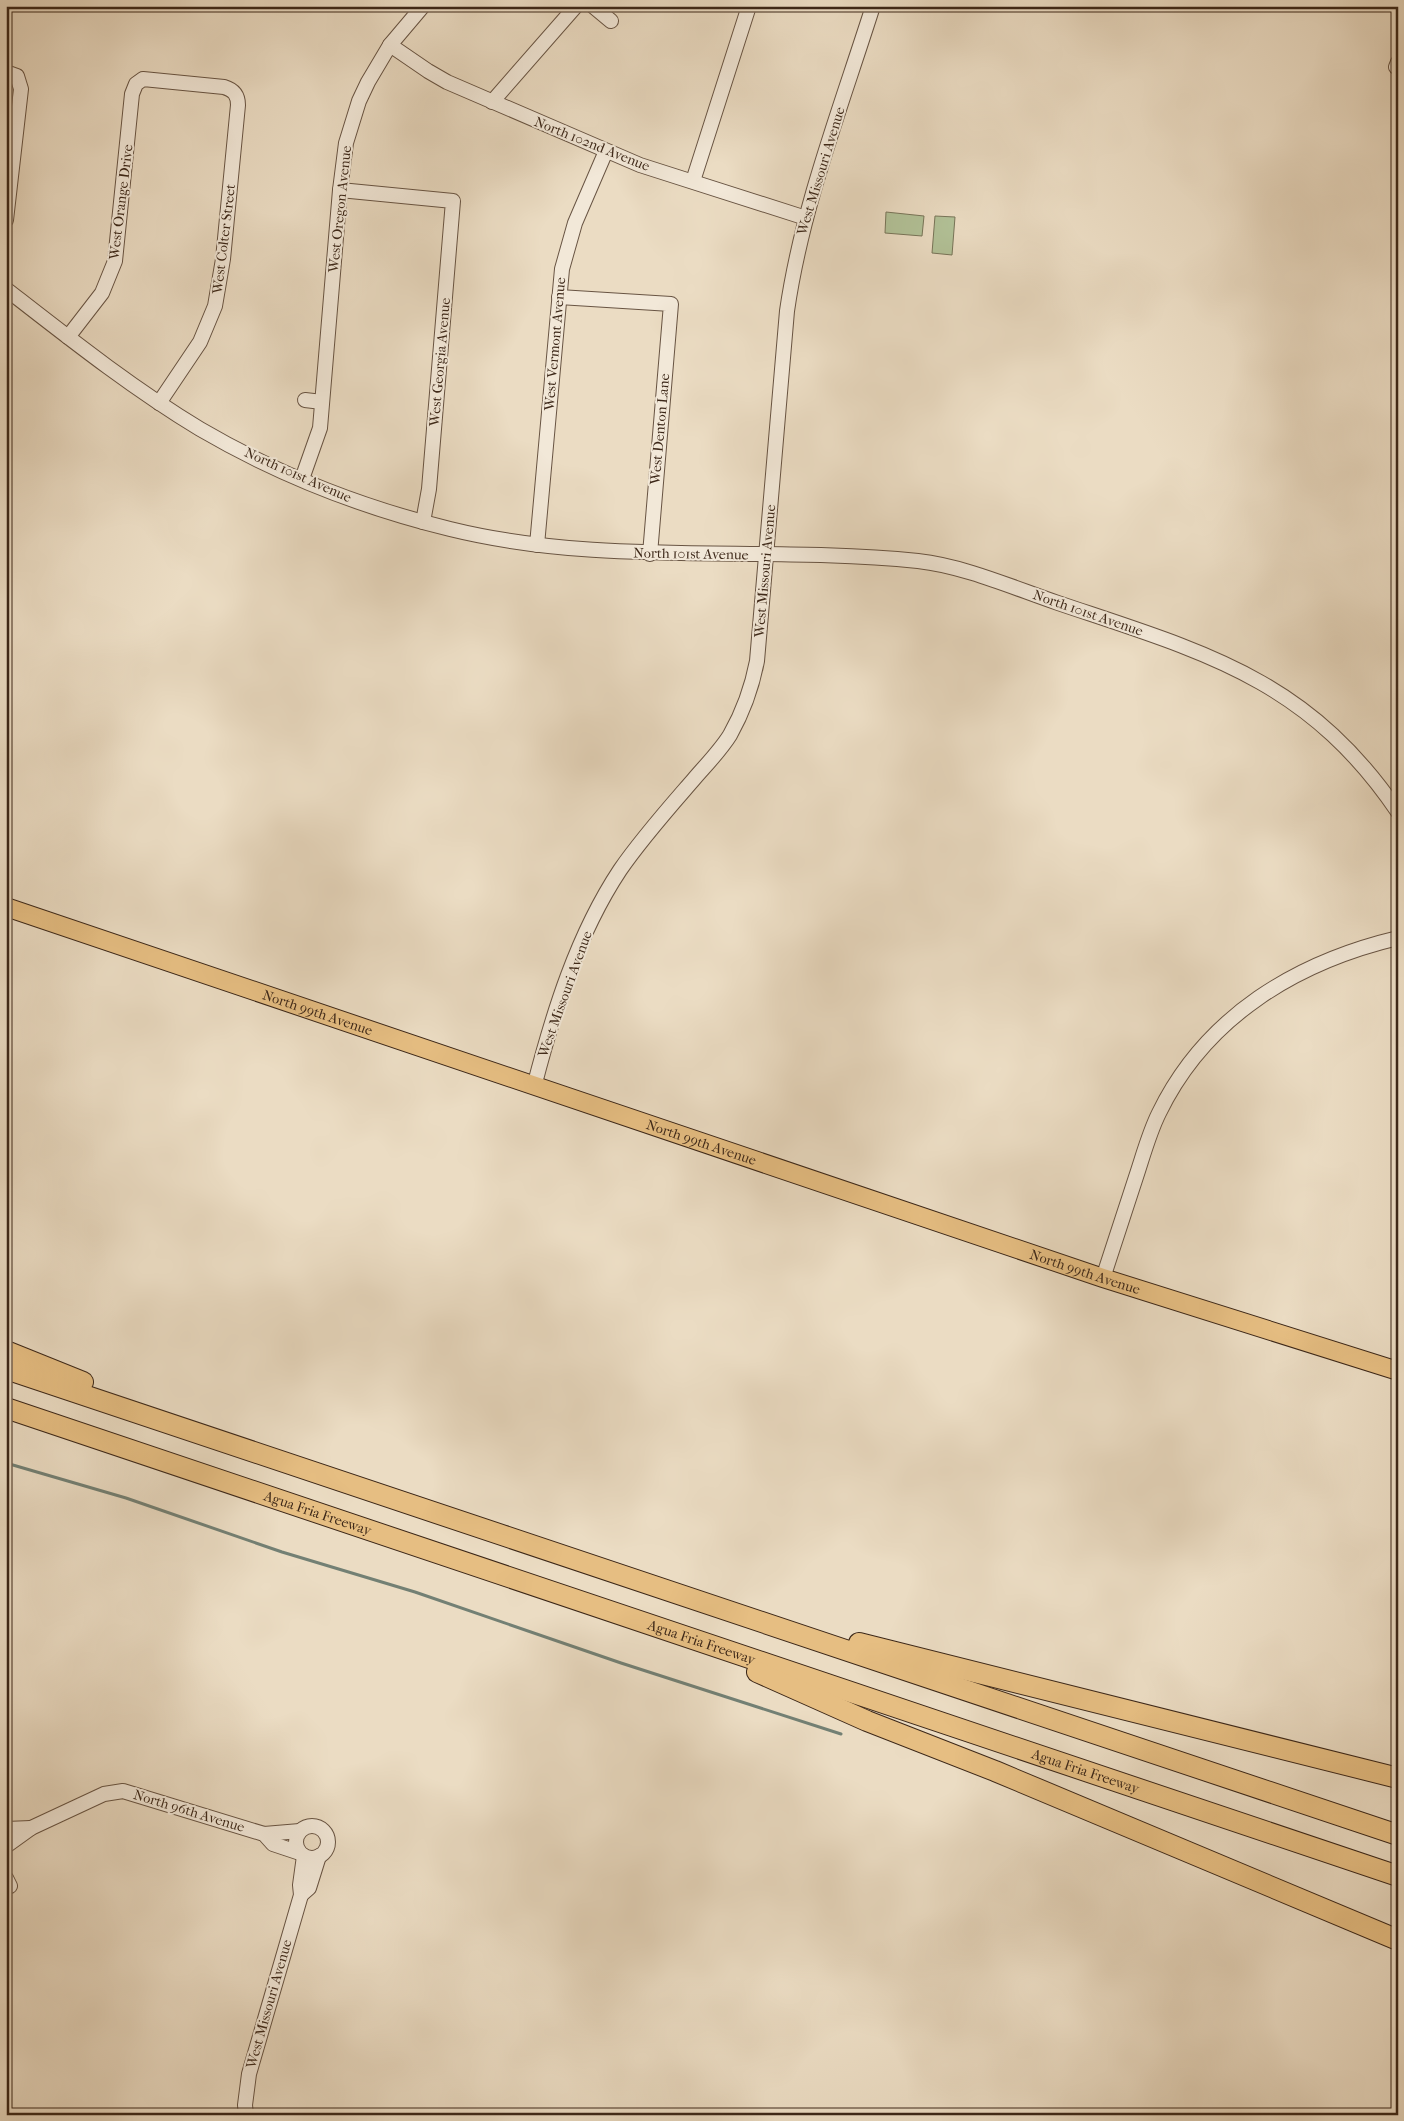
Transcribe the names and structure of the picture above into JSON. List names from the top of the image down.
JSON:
{
  "streets": {
    "highway": ["Agua Fria Freeway"],
    "main road": ["North 99th Avenue"],
    "street": [
      "North 102nd Avenue",
      "West Missouri Avenue",
      "West Orange Drive",
      "West Oregon Avenue",
      "West Colter Street",
      "West Vermont Avenue",
      "West Georgia Avenue",
      "West Denton Lane",
      "North 101st Avenue",
      "North 96th Avenue"
    ]
  },
  "crossings": [
    ["North 102nd Avenue", "West Missouri Avenue"],
    ["North 102nd Avenue", "West Oregon Avenue"],
    ["North 102nd Avenue", "West Vermont Avenue"],
    ["West Missouri Avenue", "North 101st Avenue"],
    ["West Missouri Avenue", "North 99th Avenue"],
    ["West Missouri Avenue", "North 96th Avenue"],
    ["West Orange Drive", "West Colter Street"],
    ["West Orange Drive", "North 101st Avenue"],
    ["West Oregon Avenue", "West Georgia Avenue"],
    ["West Oregon Avenue", "North 101st Avenue"],
    ["West Colter Street", "North 101st Avenue"],
    ["West Vermont Avenue", "West Denton Lane"],
    ["West Vermont Avenue", "North 101st Avenue"],
    ["West Georgia Avenue", "North 101st Avenue"],
    ["West Denton Lane", "North 101st Avenue"]
  ]
}
